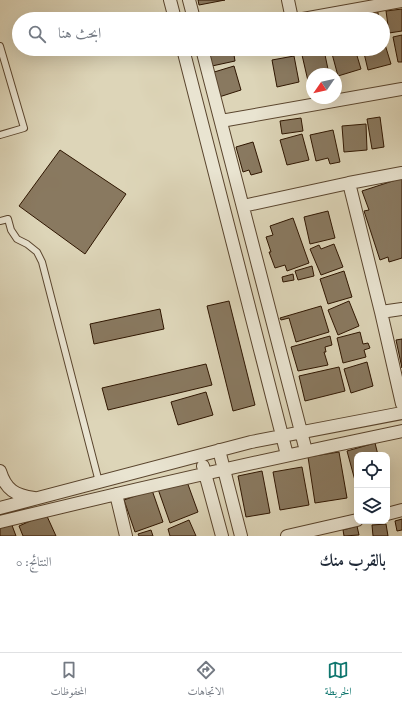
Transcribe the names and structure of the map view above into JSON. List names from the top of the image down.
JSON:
{
  "north": "bottom left",
  "page": {
    "search": "ابحث هنا",
    "heading": ["بالقرب منك", "النتائج: 0"],
    "nav": ["الخريطة", "الاتجاهات", "المحفوظات"]
  }
}
